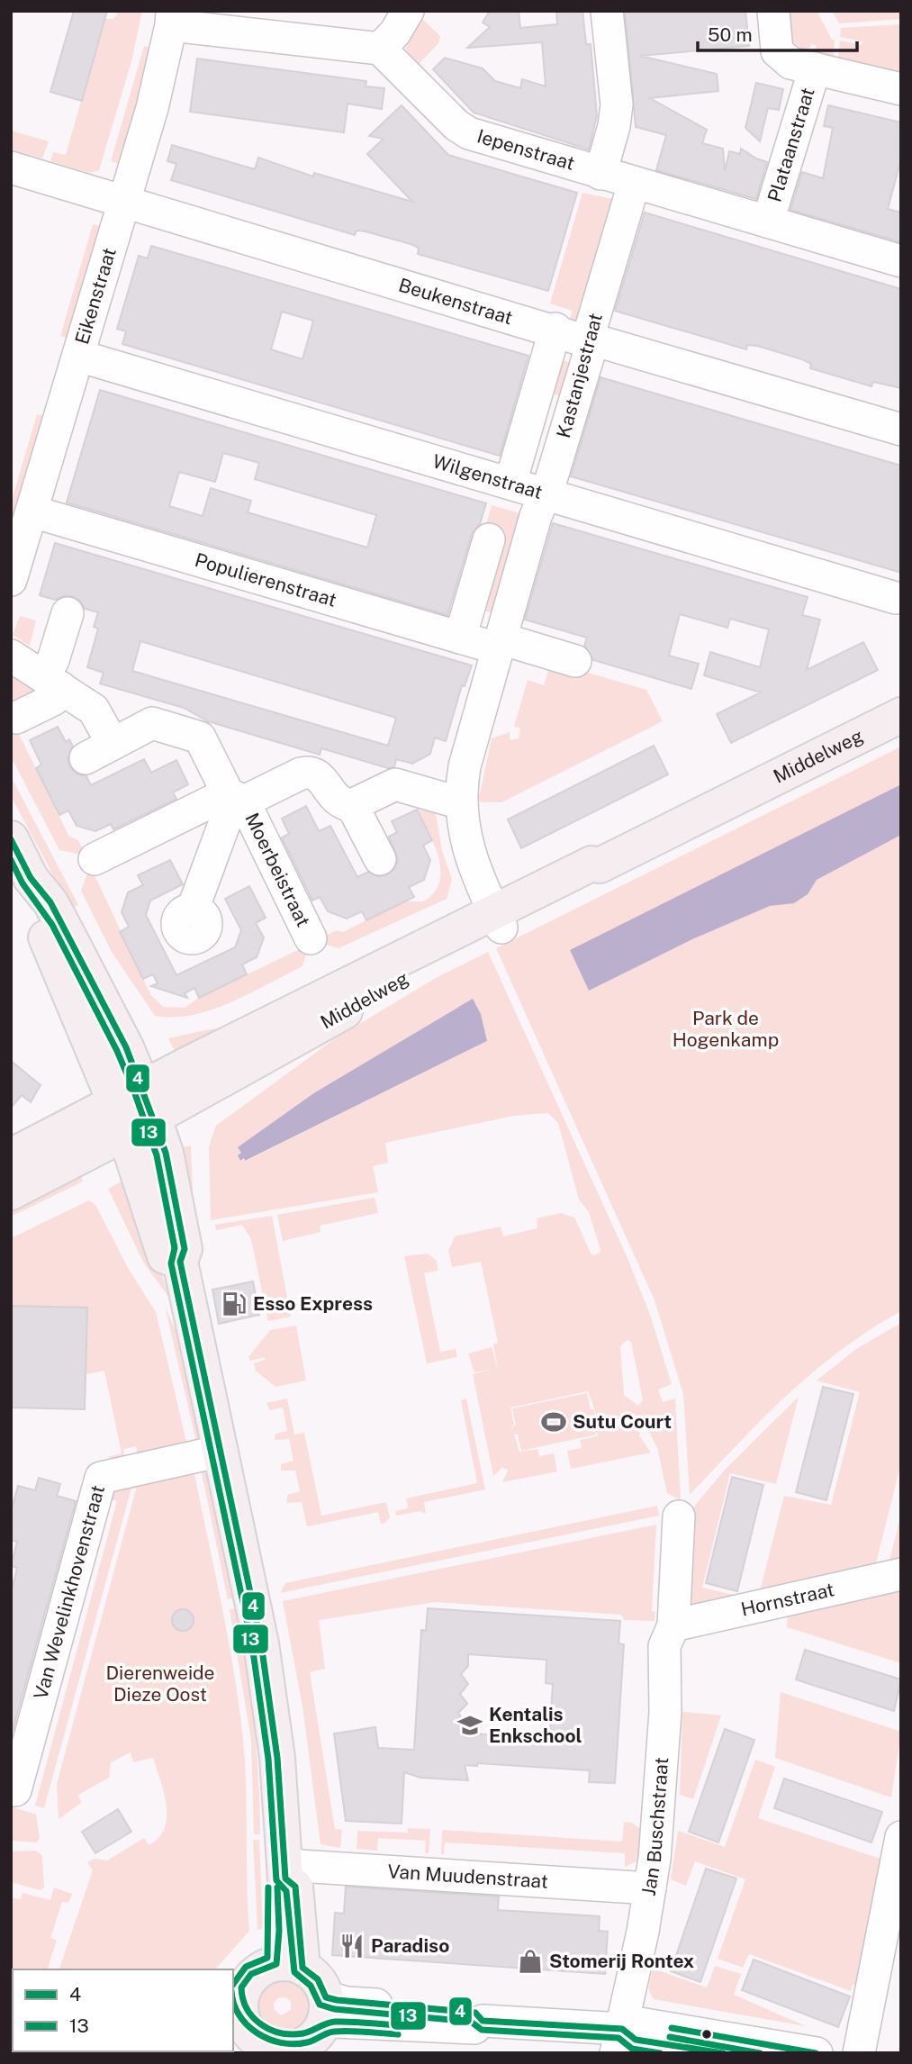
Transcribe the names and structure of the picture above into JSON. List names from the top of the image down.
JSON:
{
  "streets": {
    "main road": ["Middelweg"],
    "street": [
      "Plataanstraat",
      "Iepenstraat",
      "Eikenstraat",
      "Beukenstraat",
      "Kastanjestraat",
      "Wilgenstraat",
      "Populierenstraat",
      "Moerbeistraat",
      "Van Wevelinkhovenstraat",
      "Hornstraat",
      "Jan Buschstraat",
      "Van Muudenstraat"
    ]
  },
  "crossings": [
    ["Plataanstraat", "Iepenstraat"],
    ["Iepenstraat", "Kastanjestraat"],
    ["Eikenstraat", "Beukenstraat"],
    ["Eikenstraat", "Wilgenstraat"],
    ["Eikenstraat", "Populierenstraat"],
    ["Beukenstraat", "Kastanjestraat"],
    ["Kastanjestraat", "Wilgenstraat"],
    ["Kastanjestraat", "Populierenstraat"],
    ["Kastanjestraat", "Middelweg"],
    ["Hornstraat", "Jan Buschstraat"],
    ["Jan Buschstraat", "Van Muudenstraat"]
  ],
  "parks": ["Park de Hogenkamp", "Dierenweide Dieze Oost"],
  "places": {
    "fuel station": ["Esso Express"],
    "sports": ["Sutu Court"],
    "school or university": ["Kentalis Enkschool"],
    "restaurant": ["Paradiso"],
    "shop": ["Stomerij Rontex"]
  },
  "lines": ["transit line 4", "transit line 13"],
  "legend": ["4", "13"],
  "scale_bar": "50 m"
}
